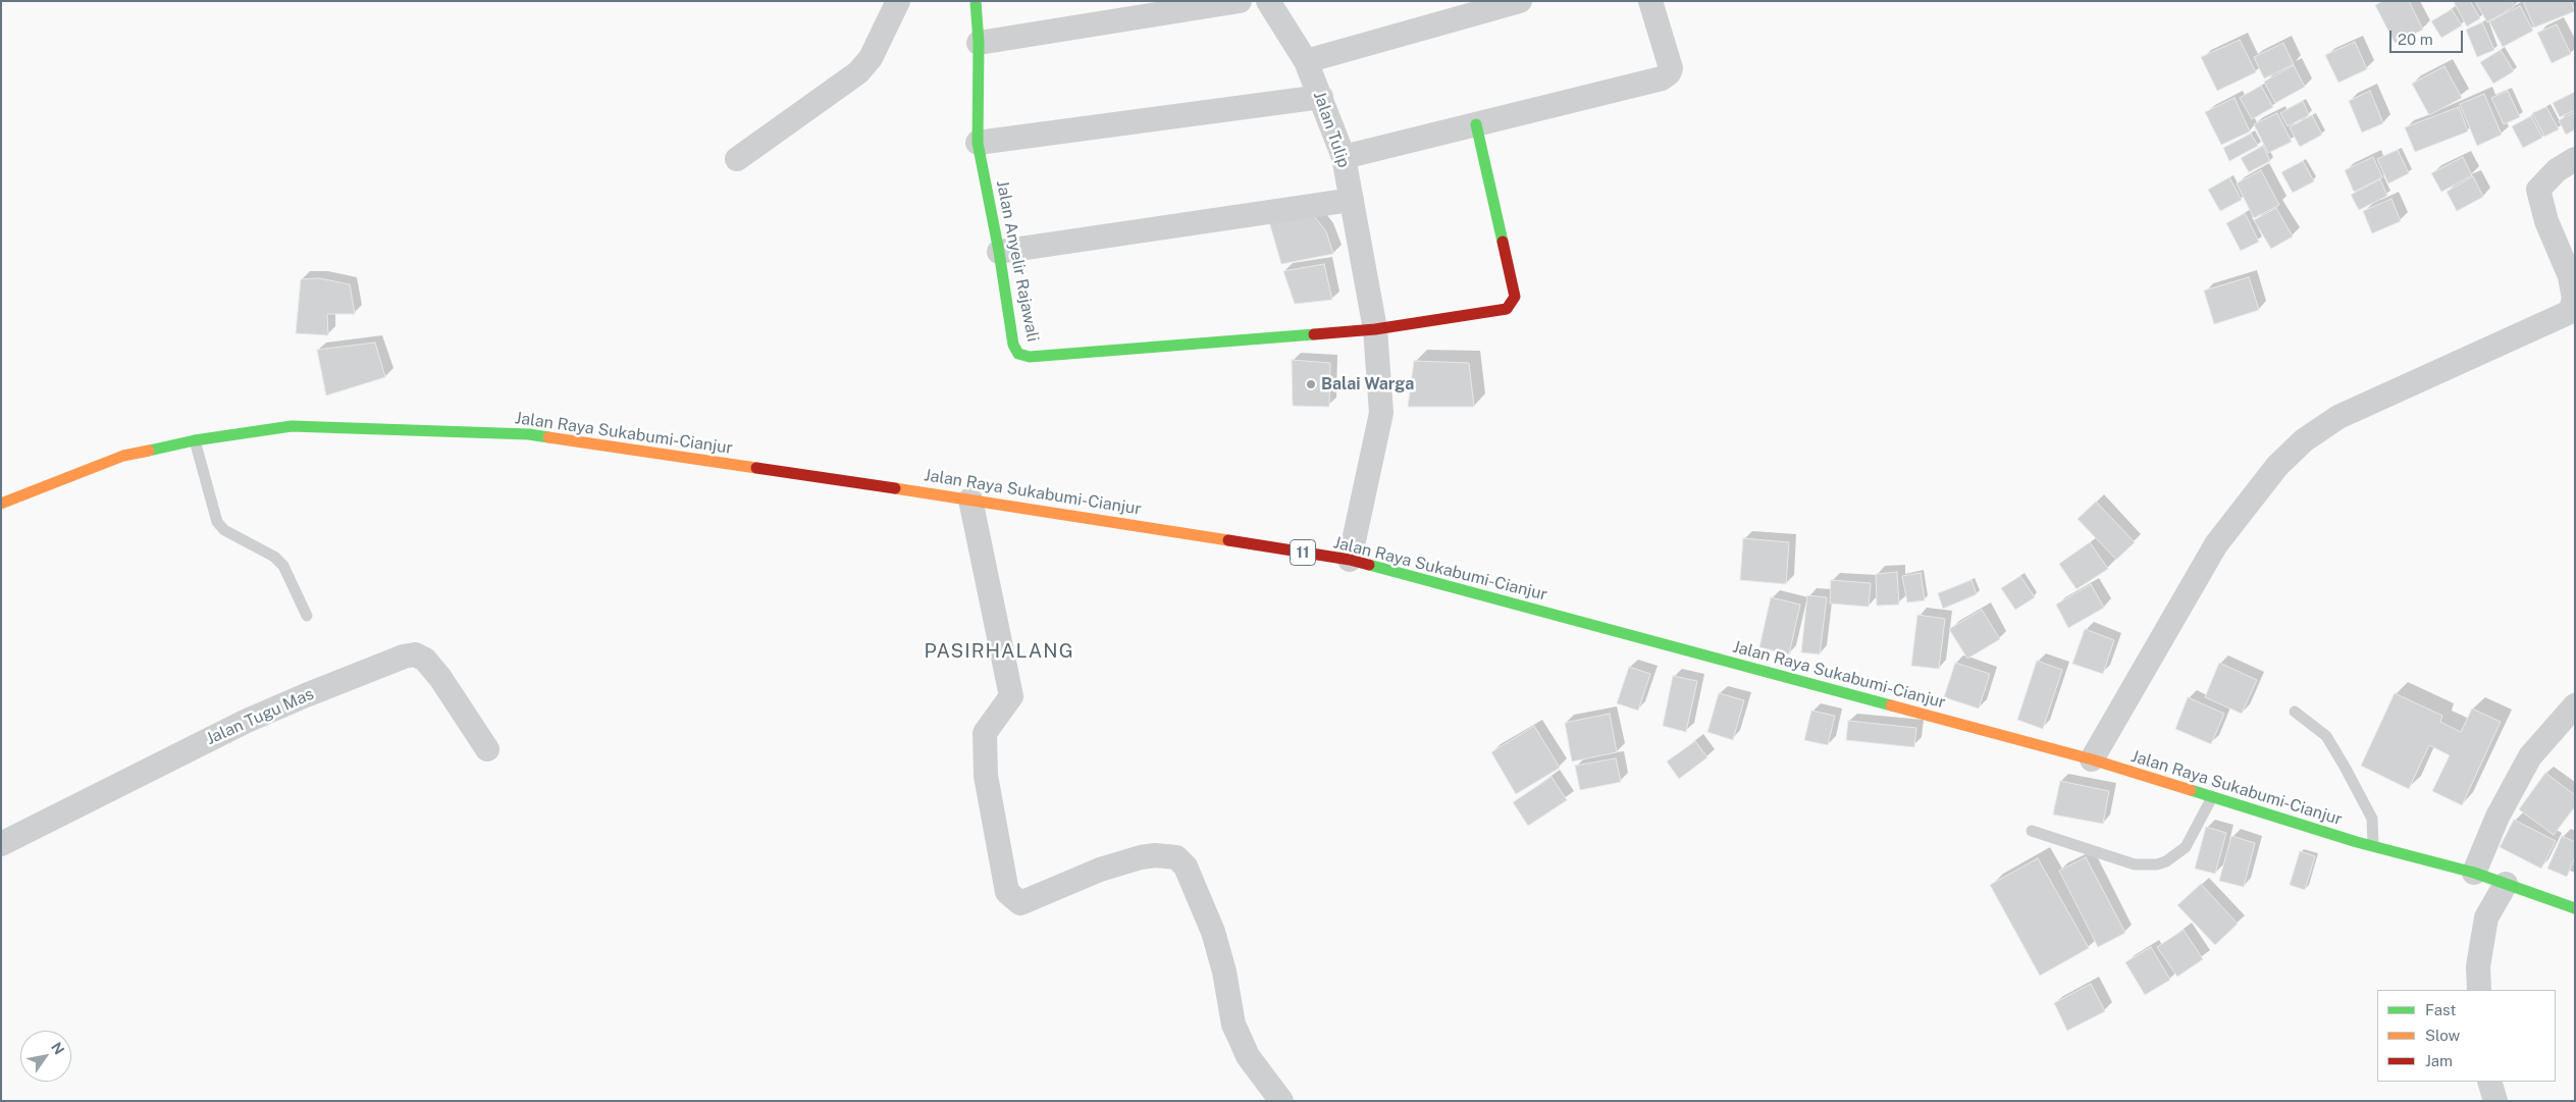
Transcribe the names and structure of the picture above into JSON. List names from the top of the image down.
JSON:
{
  "streets": {
    "main road": ["Jalan Anyelir Rajawali", "Jalan Raya Sukabumi-Cianjur", "11"],
    "street": ["Jalan Tulip", "Jalan Tugu Mas"]
  },
  "crossings": [
    ["Jalan Tulip", "Jalan Anyelir Rajawali"],
    ["Jalan Tulip", "Jalan Raya Sukabumi-Cianjur"]
  ],
  "districts": ["PASIRHALANG"],
  "places": ["Balai Warga"],
  "legend": ["Fast", "Slow", "Jam"],
  "scale_bar": "20 m",
  "north": "top right"
}
